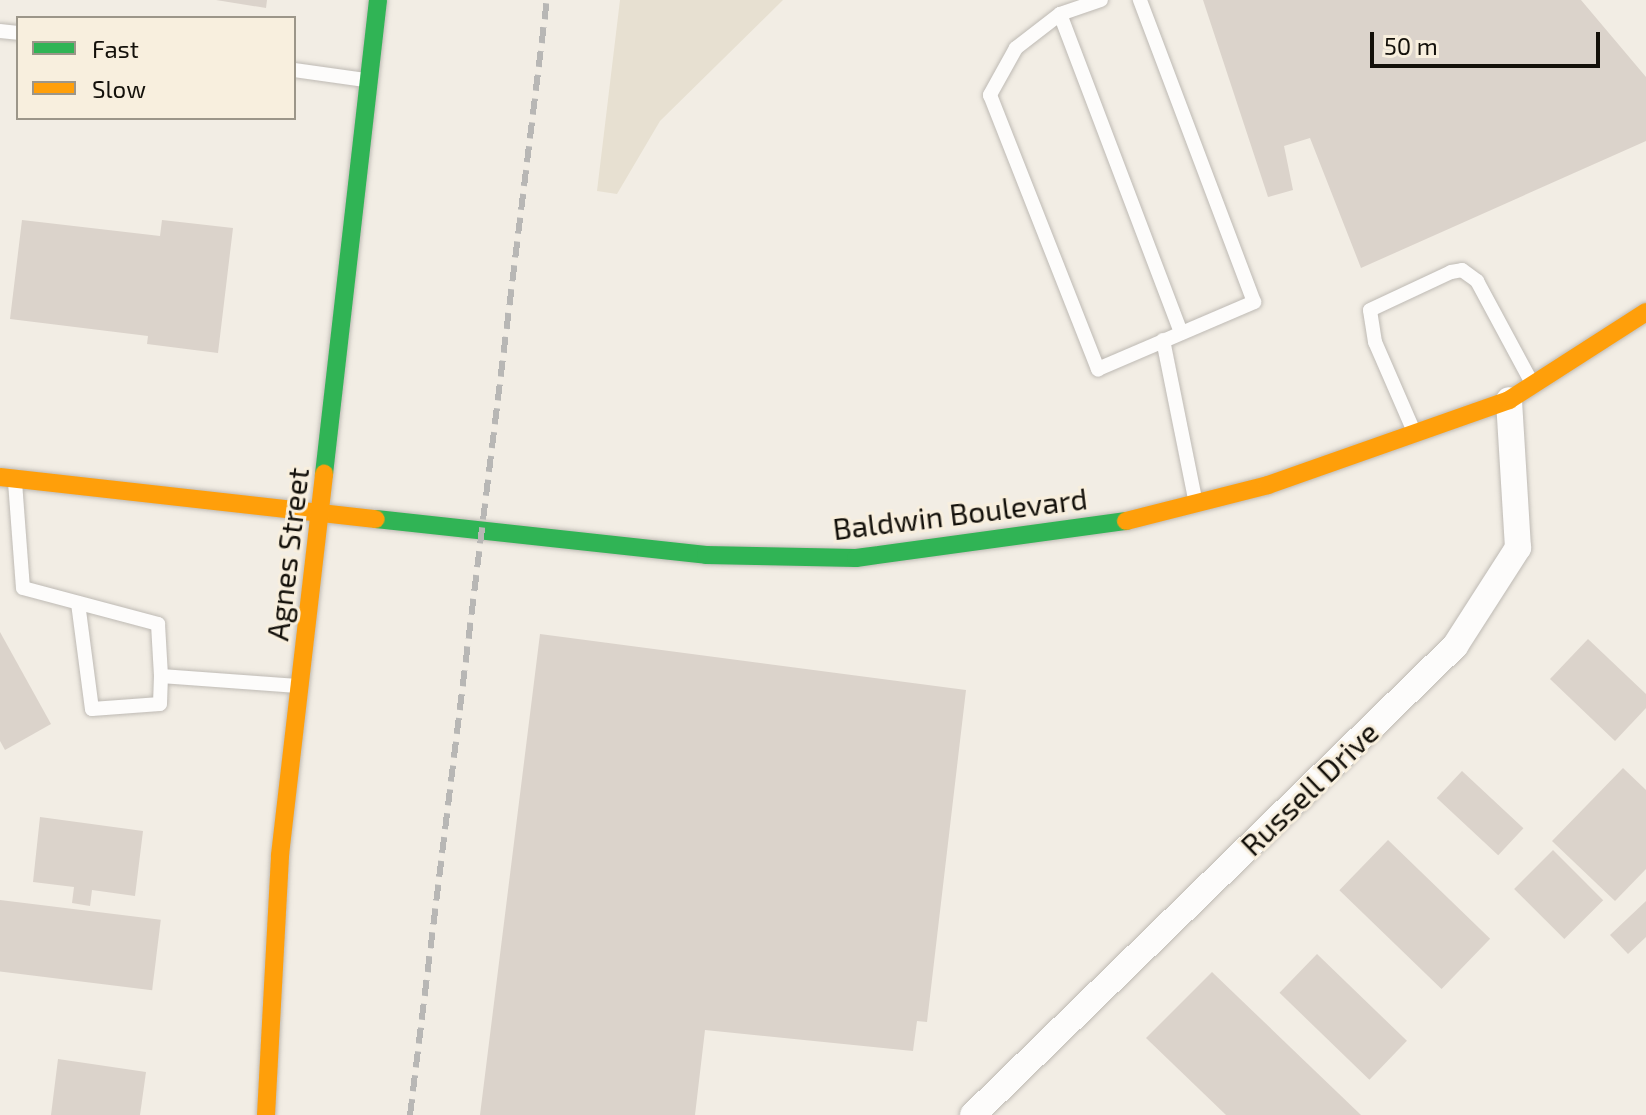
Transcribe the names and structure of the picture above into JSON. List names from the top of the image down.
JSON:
{
  "streets": {
    "main road": ["Baldwin Boulevard", "Agnes Street"],
    "street": ["Russell Drive"]
  },
  "crossings": [
    ["Baldwin Boulevard", "Agnes Street"],
    ["Baldwin Boulevard", "Russell Drive"]
  ],
  "legend": ["Fast", "Slow"],
  "scale_bar": "50 m"
}
